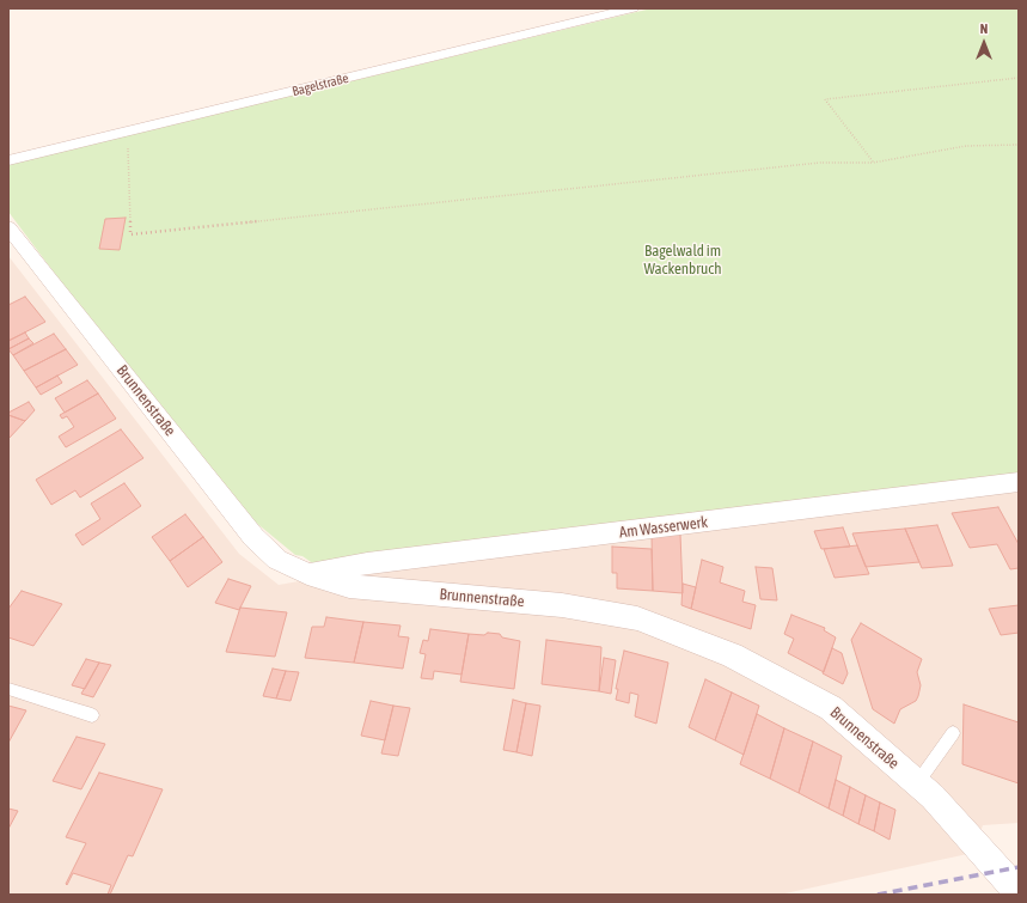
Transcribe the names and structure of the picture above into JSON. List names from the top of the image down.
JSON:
{
  "streets": {
    "street": ["Bagelstraße", "Brunnenstraße", "Am Wasserwerk"]
  },
  "crossings": [
    ["Brunnenstraße", "Am Wasserwerk"]
  ],
  "parks": ["Bagelwald im Wackenbruch"],
  "north": "top"
}
